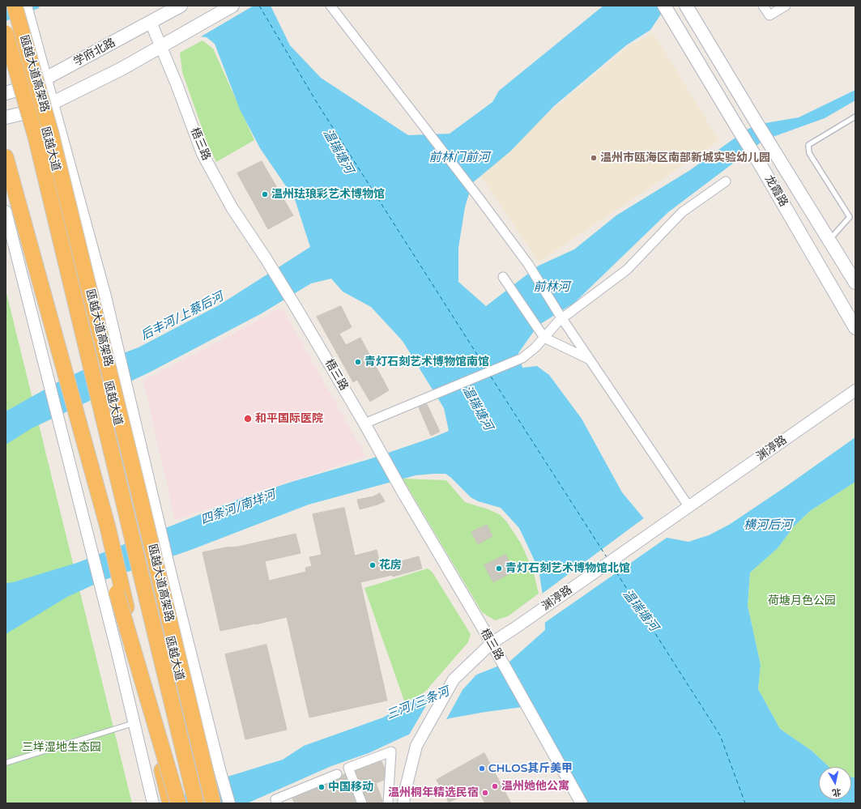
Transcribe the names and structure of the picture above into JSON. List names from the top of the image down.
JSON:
{
  "streets": {
    "highway": ["瓯越大道高架路", "瓯越大道"],
    "main road": ["学府北路", "龙霞路"],
    "street": ["梧三路", "渊渟路"]
  },
  "crossings": [
    ["学府北路", "梧三路"],
    ["学府北路", "瓯越大道"],
    ["瓯越大道高架路", "瓯越大道"],
    ["梧三路", "渊渟路"]
  ],
  "water": [
    "温瑞塘河",
    "前林门前河",
    "前林河",
    "后丰河/上蔡后河",
    "四条河/南垟河",
    "横河后河",
    "三河/三条河"
  ],
  "parks": ["荷塘月色公园", "三垟湿地生态园"],
  "places": [
    "温州市瓯海区南部新城实验幼儿园",
    "温州珐琅彩艺术博物馆",
    "青灯石刻艺术博物馆南馆",
    "和平国际医院",
    "花房",
    "青灯石刻艺术博物馆北馆",
    "CHLOS其斤美甲",
    "温州她他公寓",
    "中国移动",
    "温州桐年精选民宿"
  ],
  "north": "bottom"
}
